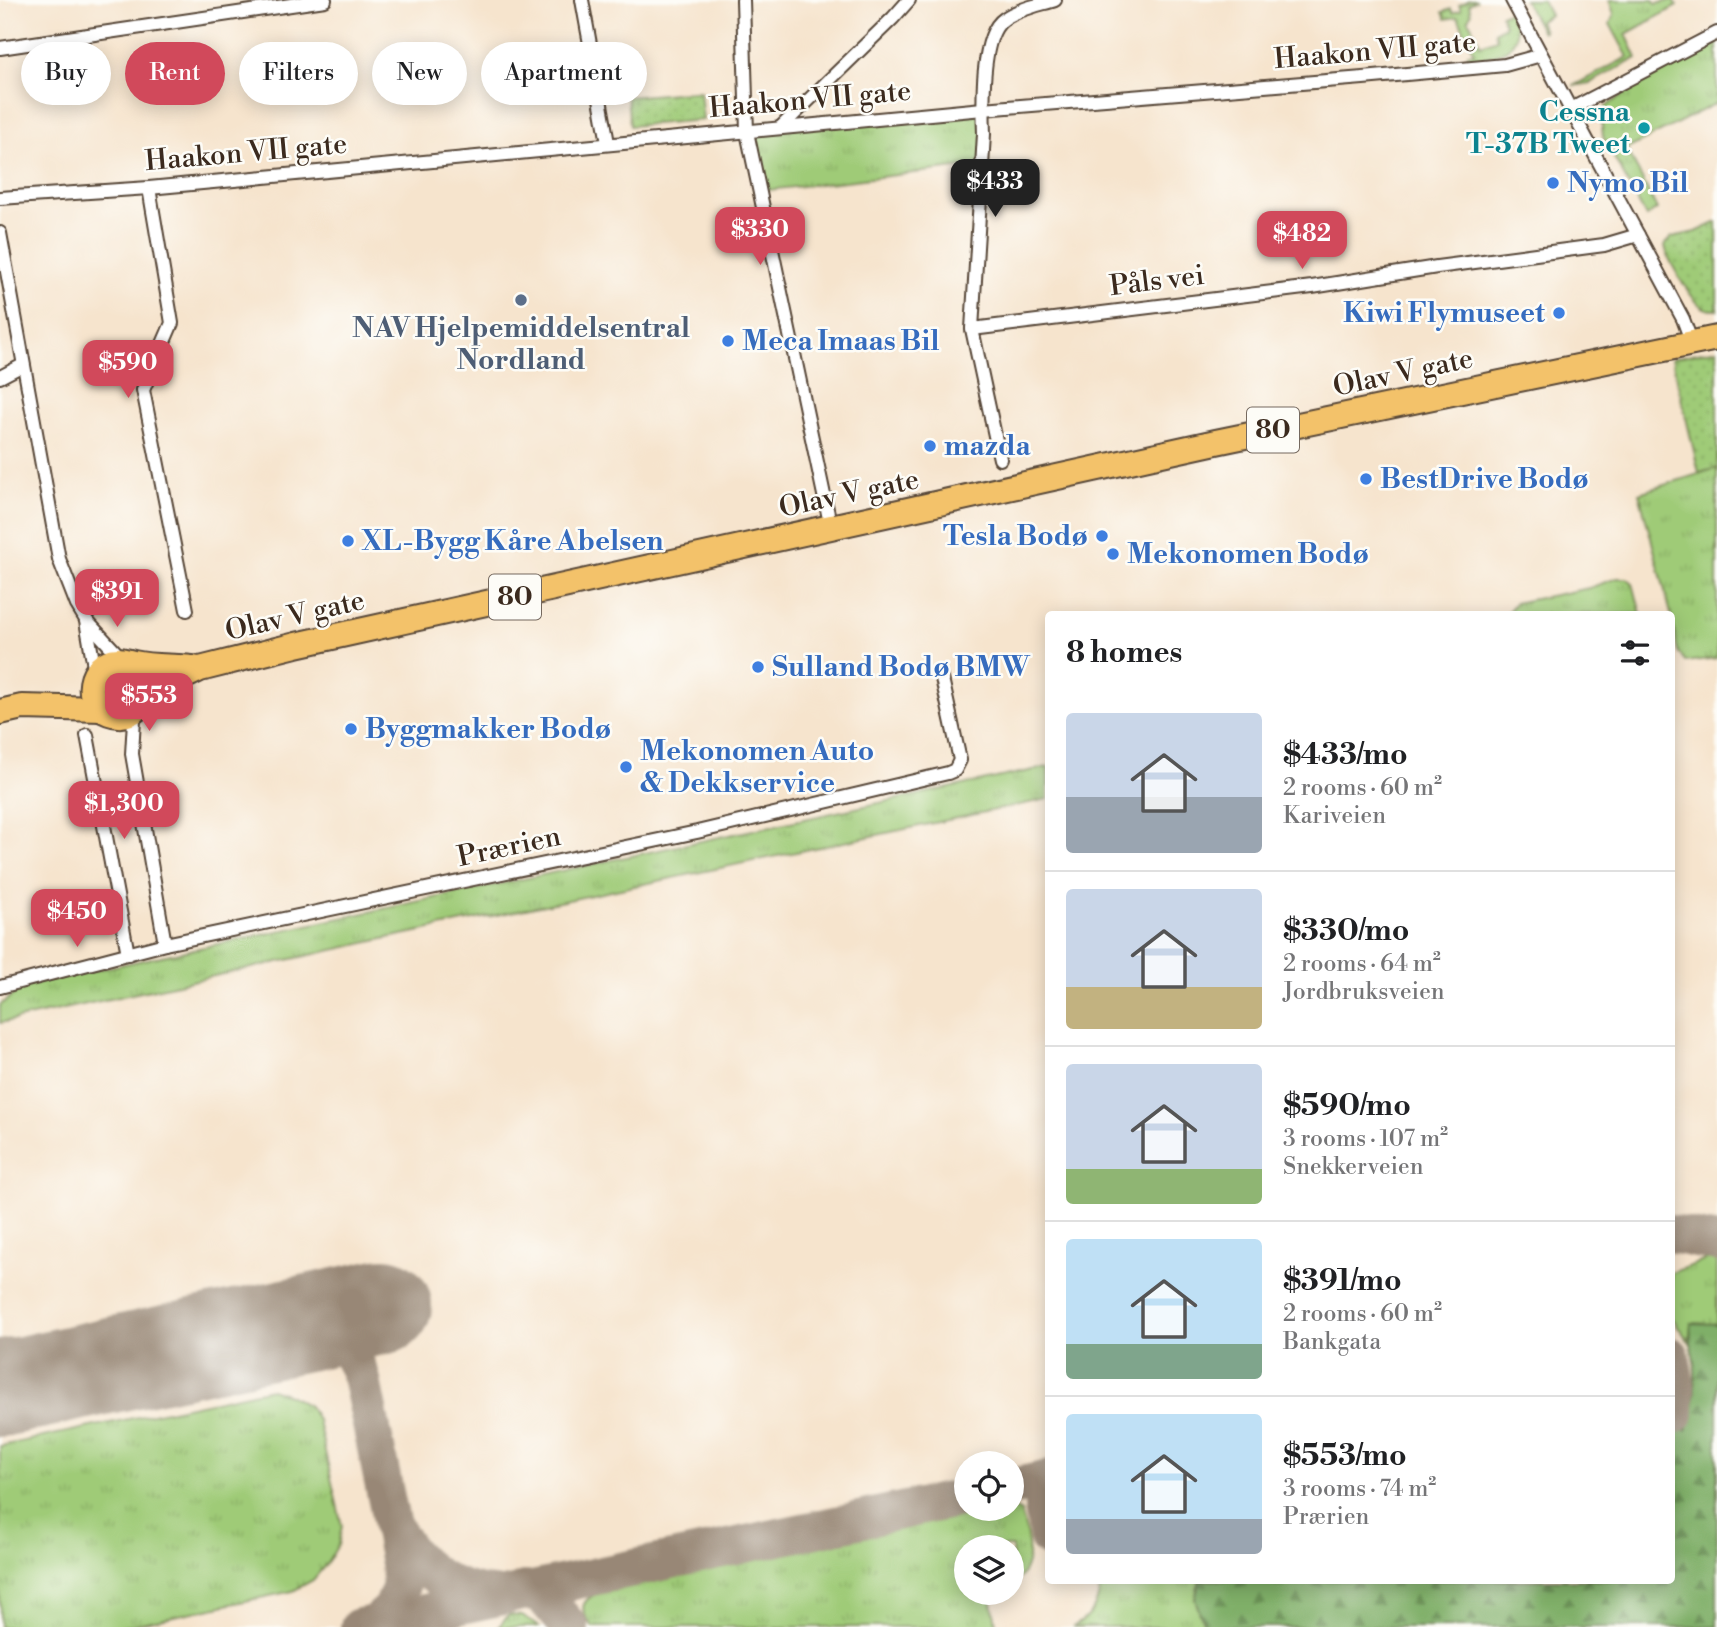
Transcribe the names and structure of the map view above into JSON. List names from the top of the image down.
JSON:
{
  "streets": {
    "highway": ["Olav V gate", "80"],
    "street": ["Haakon VII gate", "Påls vei", "Prærien"]
  },
  "crossings": [
    ["Olav V gate", "80"]
  ],
  "places": [
    "Cessna T-37B Tweet",
    "Nymo Bil",
    "NAV Hjelpemiddelsentral Nordland",
    "Kiwi Flymuseet",
    "Meca Imaas Bil",
    "mazda",
    "BestDrive Bodø",
    "Tesla Bodø",
    "XL-Bygg Kåre Abelsen",
    "Mekonomen Bodø",
    "Sulland Bodø BMW",
    "Byggmakker Bodø",
    "Mekonomen Auto & Dekkservice"
  ],
  "page": {
    "chip": [
      "Buy",
      "Rent",
      "Filters",
      "New",
      "Apartment"
    ],
    "price": [
      "$433",
      "$330",
      "$482",
      "$590",
      "$391",
      "$553",
      "$1,300",
      "$450"
    ],
    "heading": "8 homes",
    "list": [
      {
        "name": "$433/mo",
        "note": "2 rooms · 60 m² · Kariveien"
      },
      {
        "name": "$330/mo",
        "note": "2 rooms · 64 m² · Jordbruksveien"
      },
      {
        "name": "$590/mo",
        "note": "3 rooms · 107 m² · Snekkerveien"
      },
      {
        "name": "$391/mo",
        "note": "2 rooms · 60 m² · Bankgata"
      },
      {
        "name": "$553/mo",
        "note": "3 rooms · 74 m² · Prærien"
      }
    ]
  }
}
